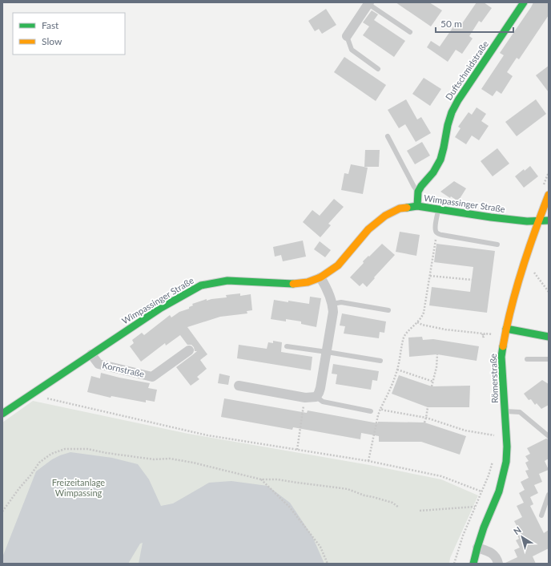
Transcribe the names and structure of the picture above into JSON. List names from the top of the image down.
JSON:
{
  "streets": {
    "street": [
      "Duftschmidstraße",
      "Wimpassinger Straße",
      "Kornstraße",
      "Römerstraße"
    ]
  },
  "crossings": [
    ["Wimpassinger Straße", "Kornstraße"],
    ["Wimpassinger Straße", "Römerstraße"]
  ],
  "parks": ["Freizeitanlage Wimpassing"],
  "legend": ["Fast", "Slow"],
  "scale_bar": "50 m",
  "north": "top left"
}
